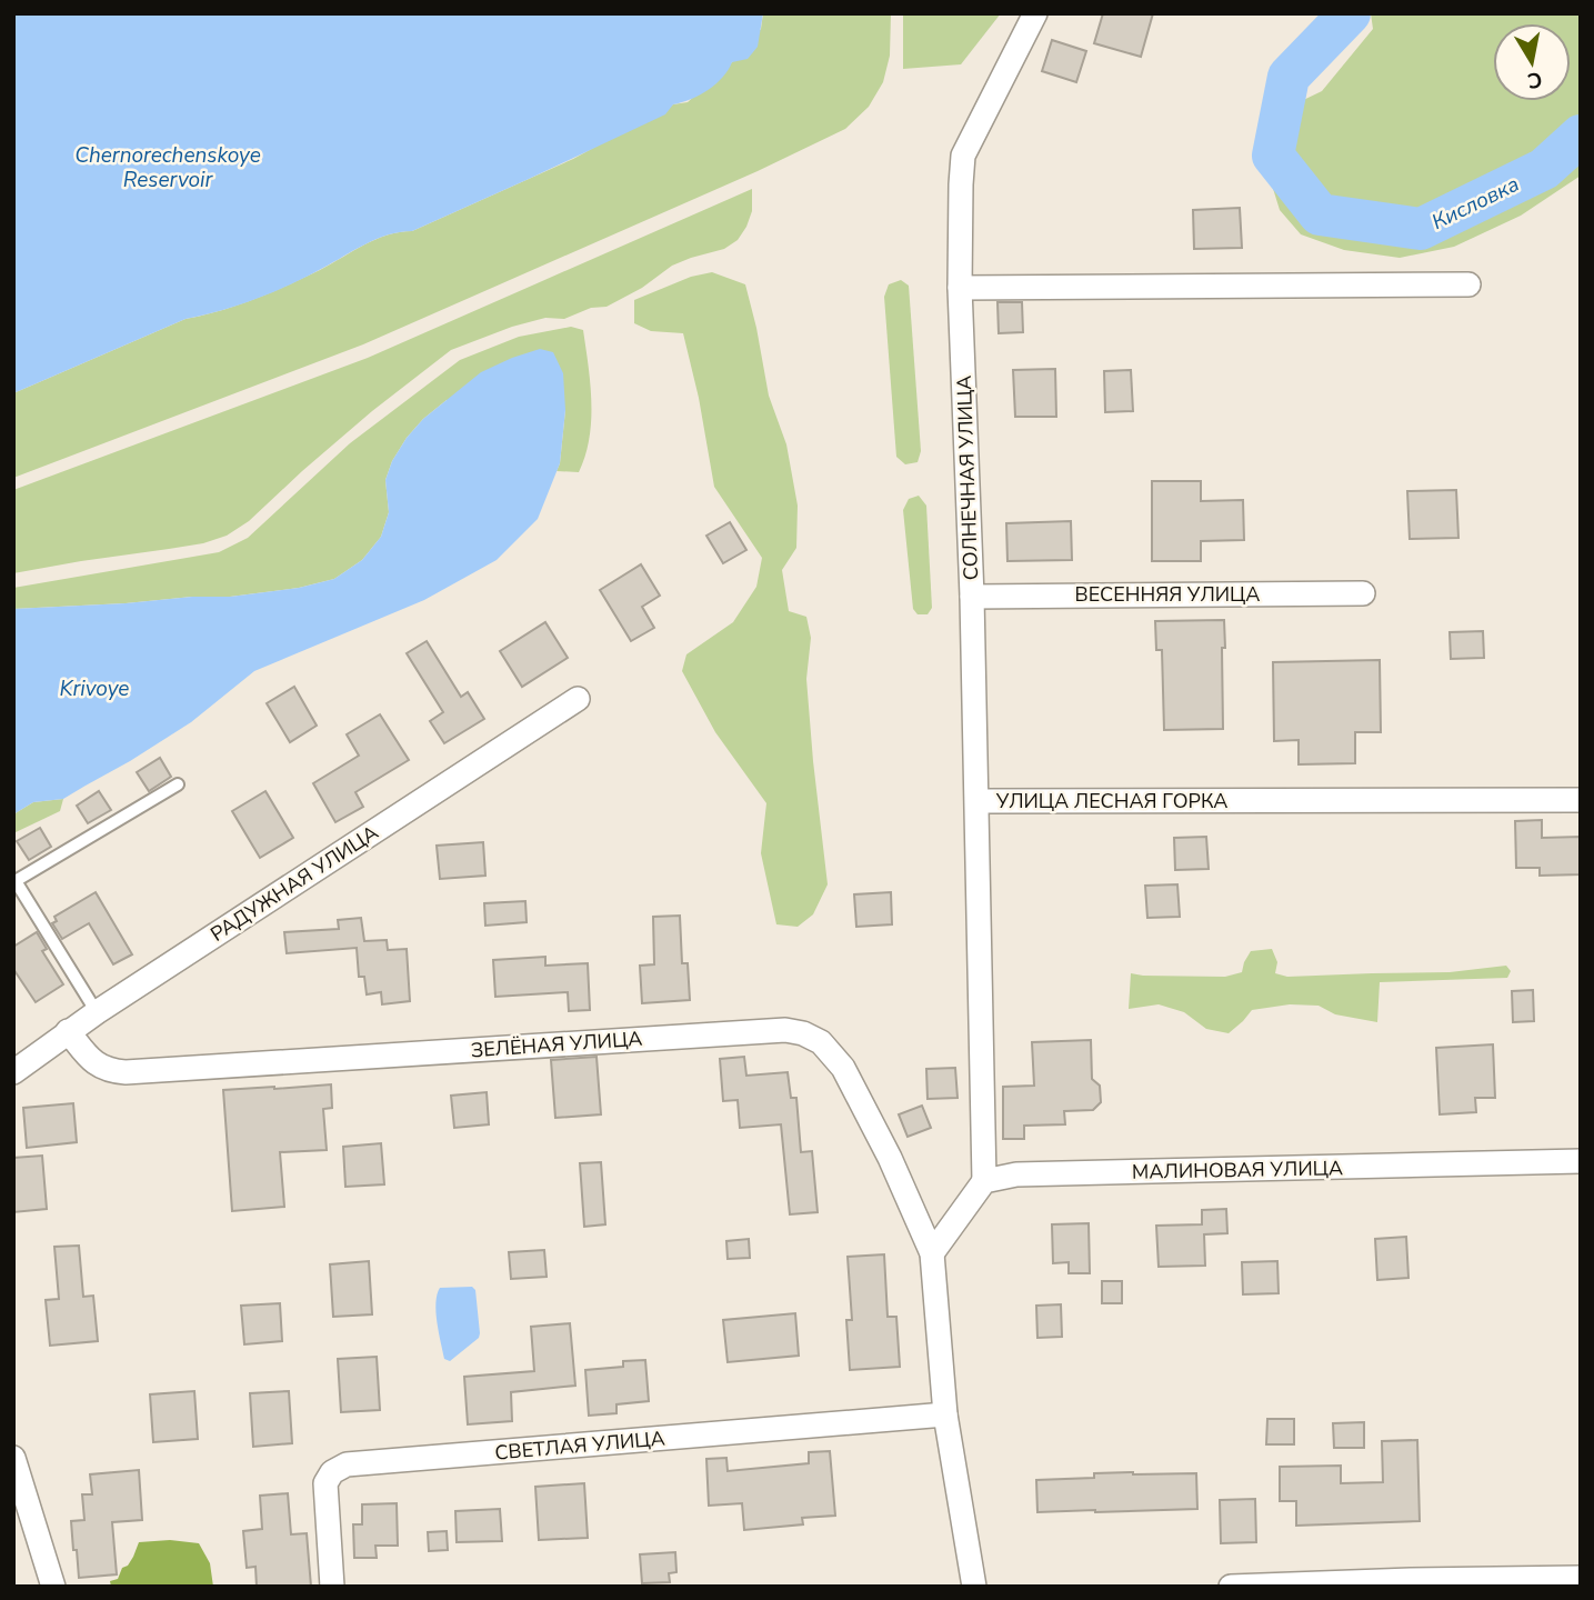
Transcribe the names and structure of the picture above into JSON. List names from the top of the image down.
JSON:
{
  "streets": {
    "street": [
      "СОЛНЕЧНАЯ УЛИЦА",
      "ВЕСЕННЯЯ УЛИЦА",
      "УЛИЦА ЛЕСНАЯ ГОРКА",
      "РАДУЖНАЯ УЛИЦА",
      "ЗЕЛЁНАЯ УЛИЦА",
      "МАЛИНОВАЯ УЛИЦА",
      "СВЕТЛАЯ УЛИЦА"
    ]
  },
  "crossings": [
    ["СОЛНЕЧНАЯ УЛИЦА", "ВЕСЕННЯЯ УЛИЦА"],
    ["СОЛНЕЧНАЯ УЛИЦА", "УЛИЦА ЛЕСНАЯ ГОРКА"],
    ["УЛИЦА ЛЕСНАЯ ГОРКА", "МАЛИНОВАЯ УЛИЦА"],
    ["РАДУЖНАЯ УЛИЦА", "ЗЕЛЁНАЯ УЛИЦА"],
    ["ЗЕЛЁНАЯ УЛИЦА", "СВЕТЛАЯ УЛИЦА"]
  ],
  "water": ["Chernorechenskoye Reservoir", "Кисловка", "Krivoye"],
  "north": "bottom"
}
